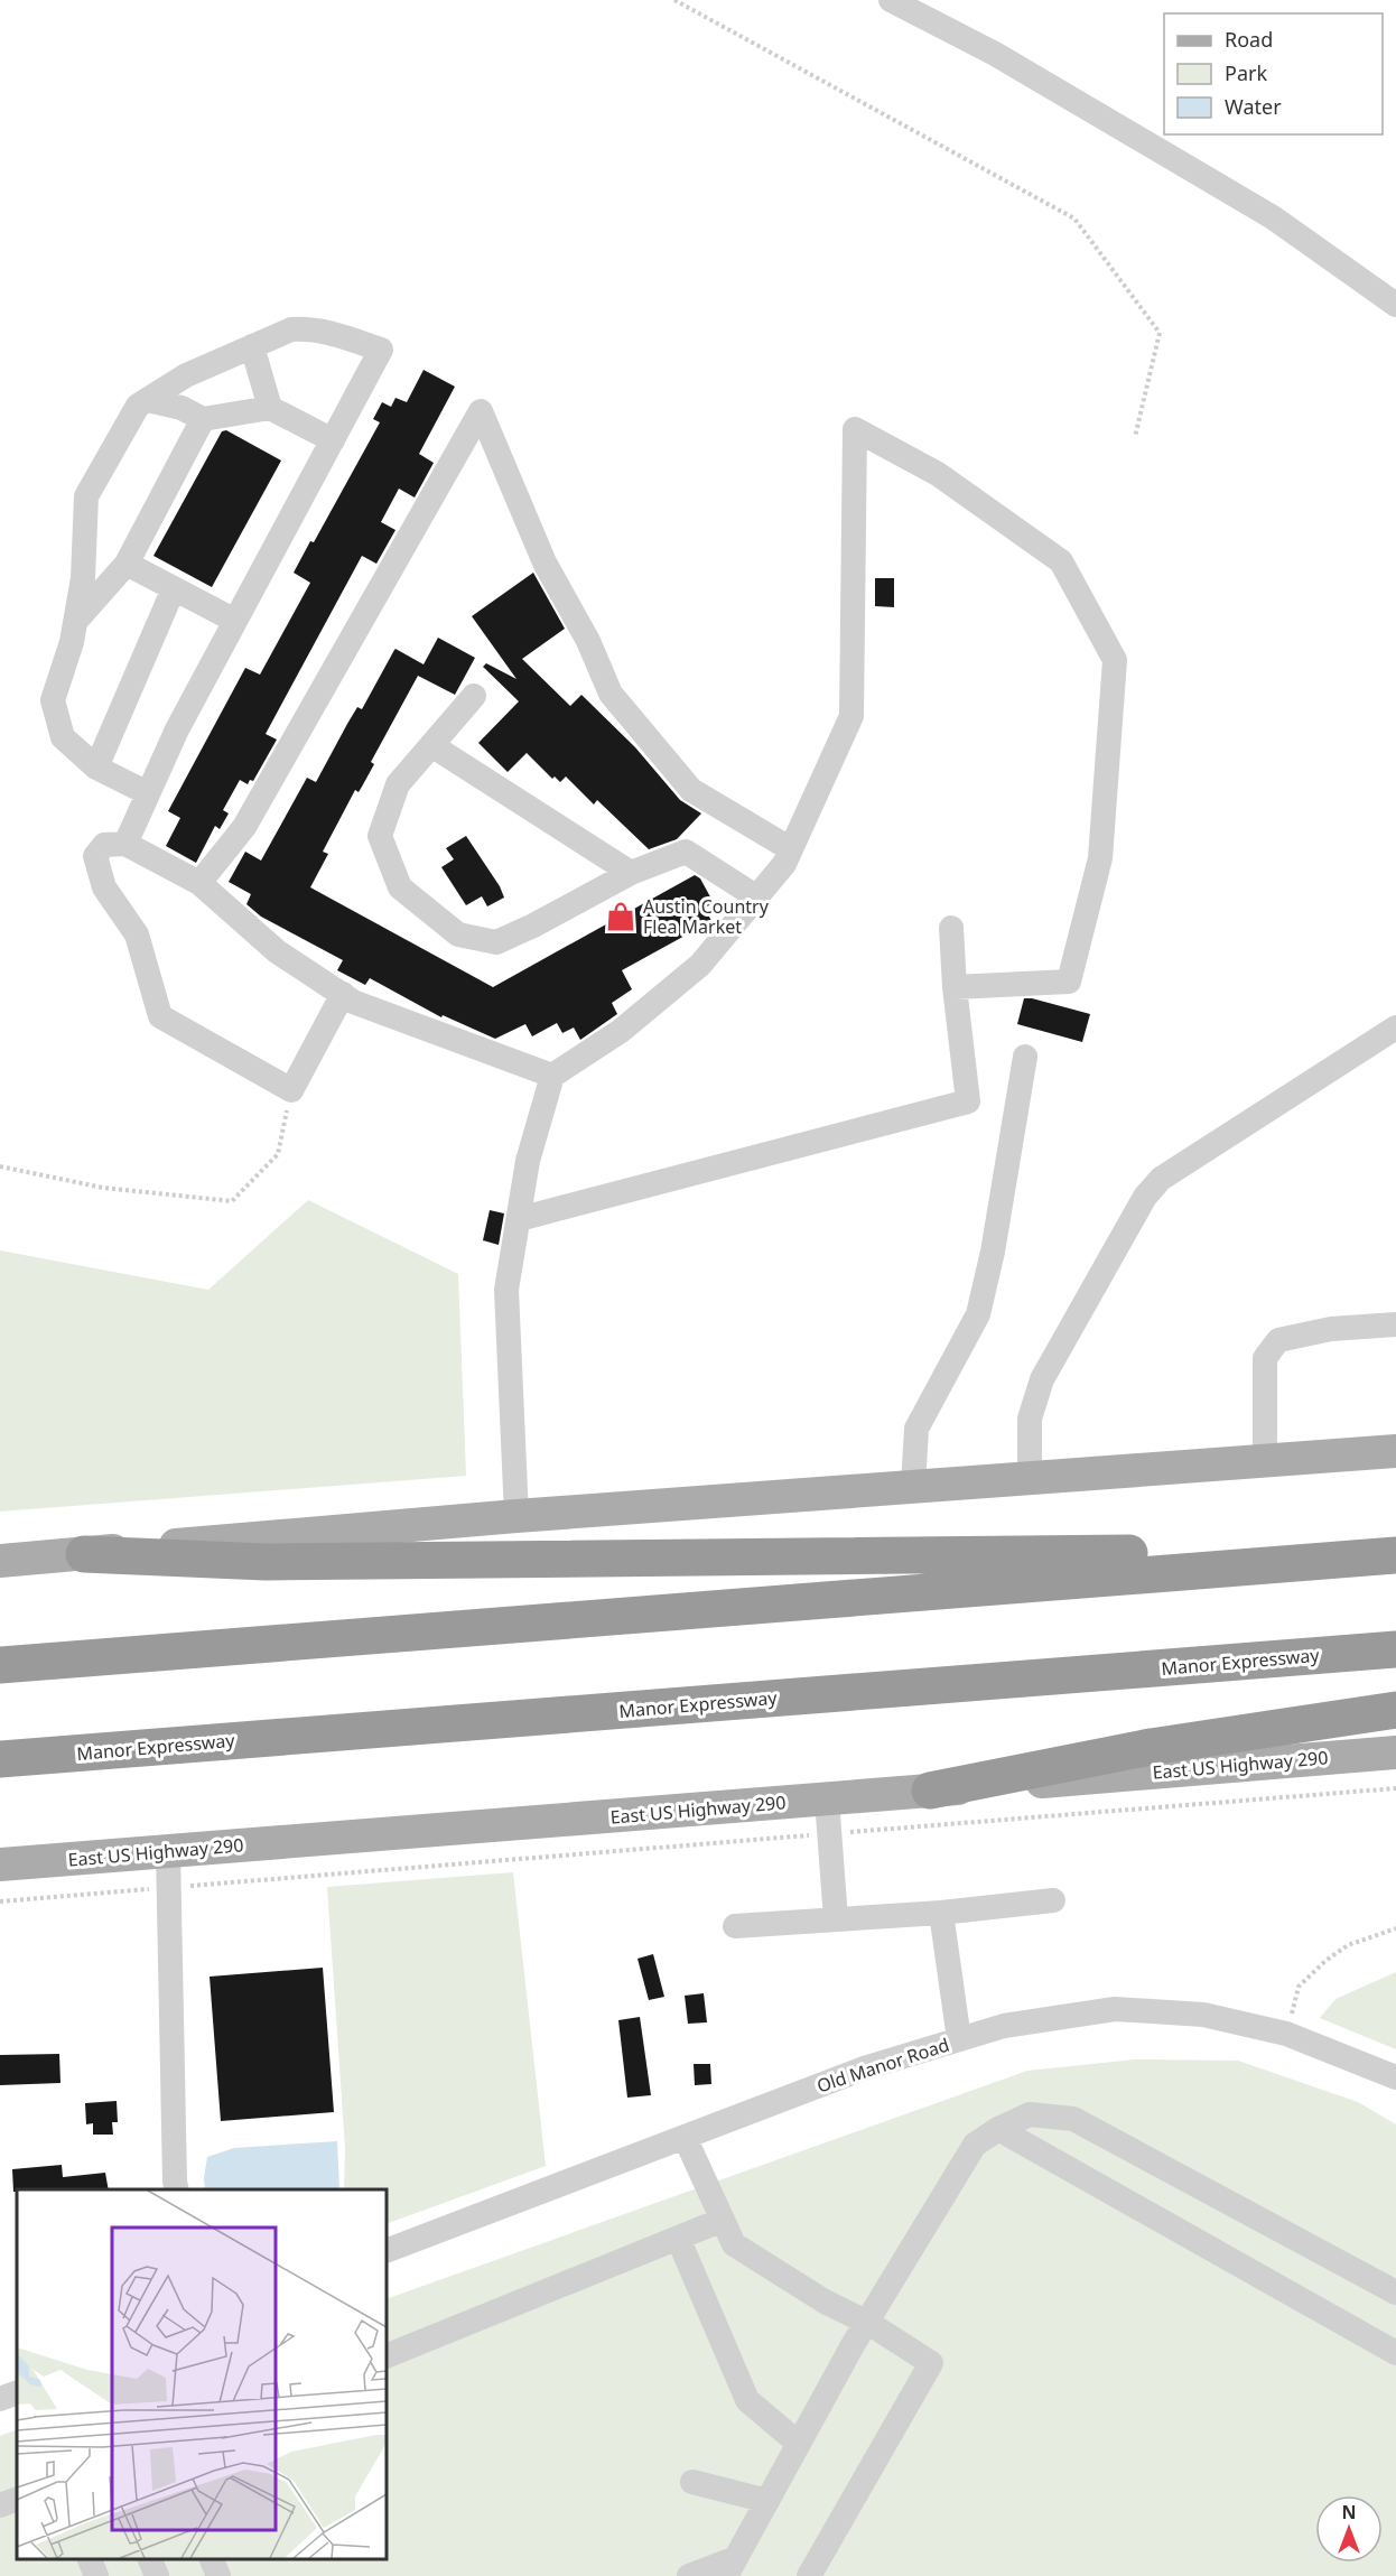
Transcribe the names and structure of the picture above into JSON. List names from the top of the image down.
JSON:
{
  "streets": {
    "highway": ["Manor Expressway"],
    "main road": ["East US Highway 290"],
    "street": ["Old Manor Road"]
  },
  "places": {
    "shop": ["Austin Country Flea Market"]
  },
  "legend": ["Road", "Park", "Water"],
  "north": "top"
}
